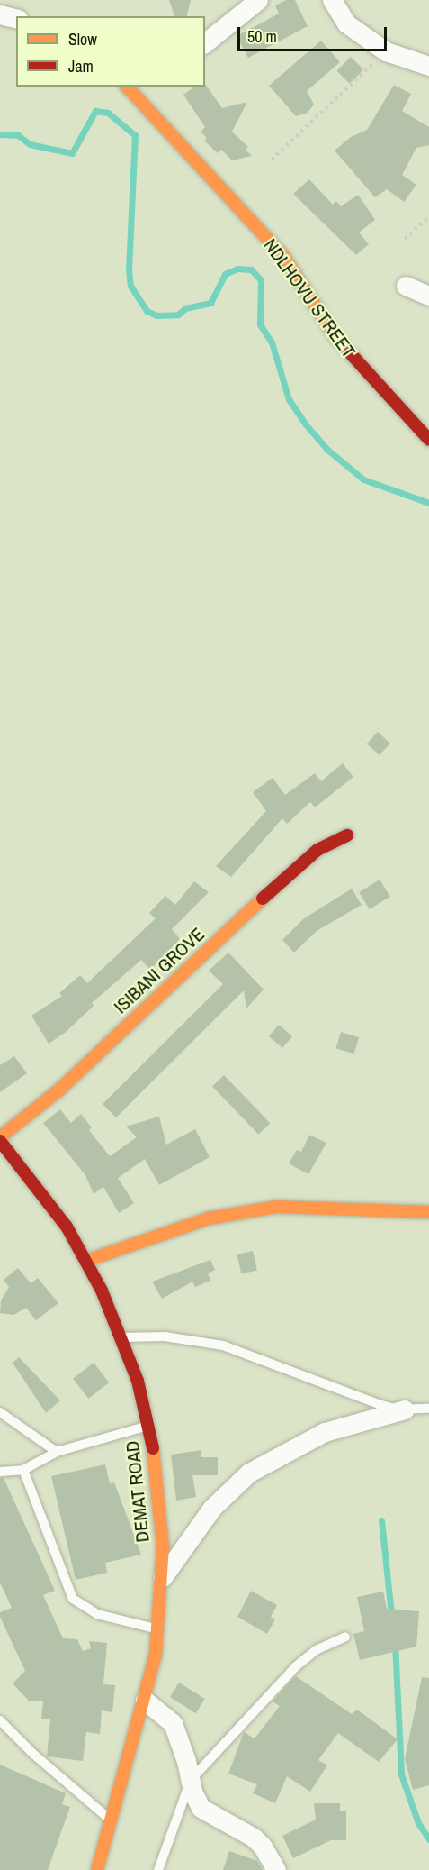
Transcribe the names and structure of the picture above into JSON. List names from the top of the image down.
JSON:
{
  "streets": {
    "street": ["NDLHOVU STREET", "ISIBANI GROVE", "DEMAT ROAD"]
  },
  "crossings": [
    ["ISIBANI GROVE", "DEMAT ROAD"]
  ],
  "legend": ["Slow", "Jam"],
  "scale_bar": "50 m"
}
